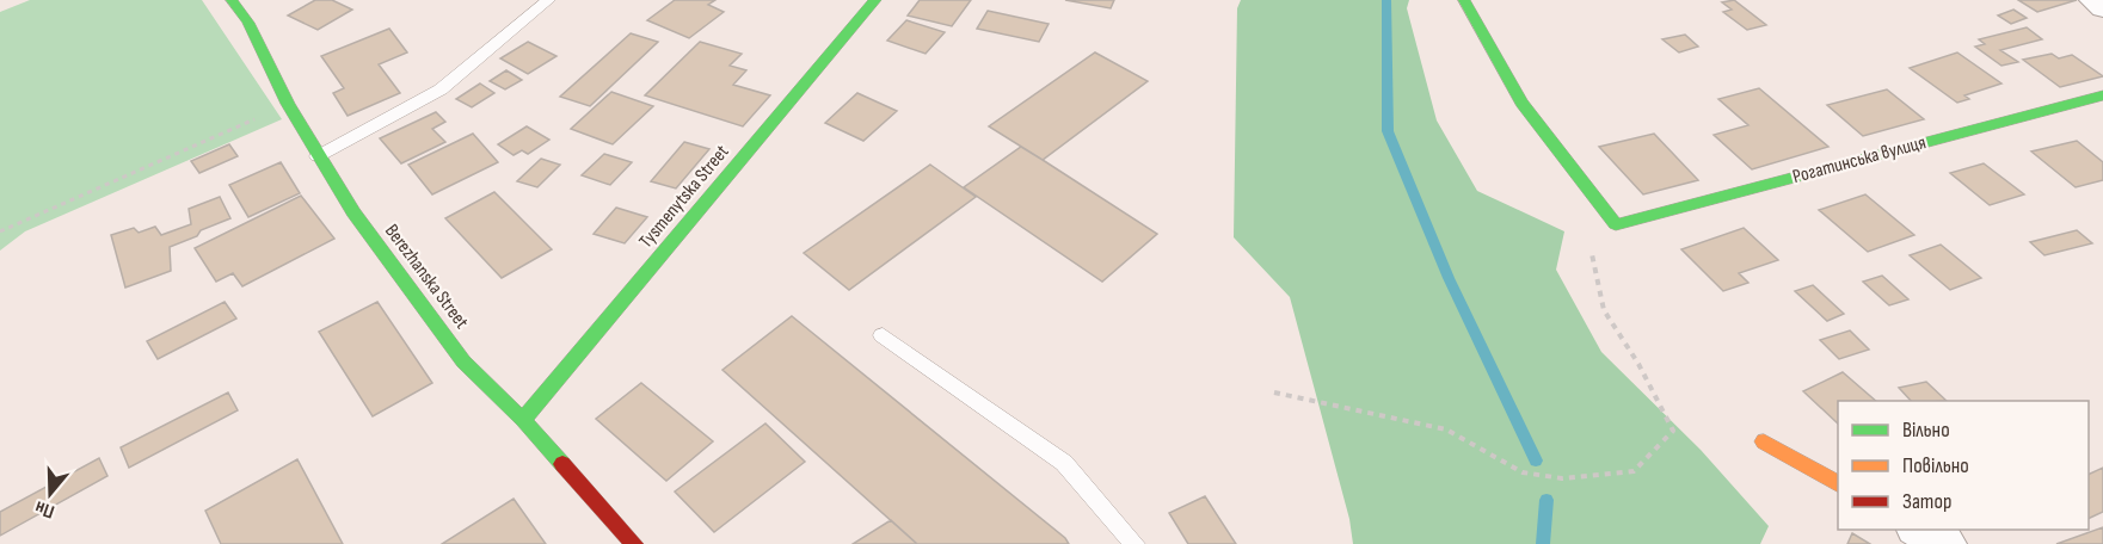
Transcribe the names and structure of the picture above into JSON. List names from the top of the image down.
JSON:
{
  "streets": {
    "street": ["Рогатинська вулиця", "Tysmenytska Street", "Berezhanska Street"]
  },
  "crossings": [
    ["Tysmenytska Street", "Berezhanska Street"]
  ],
  "legend": ["Вільно", "Повільно", "Затор"],
  "north": "bottom"
}
